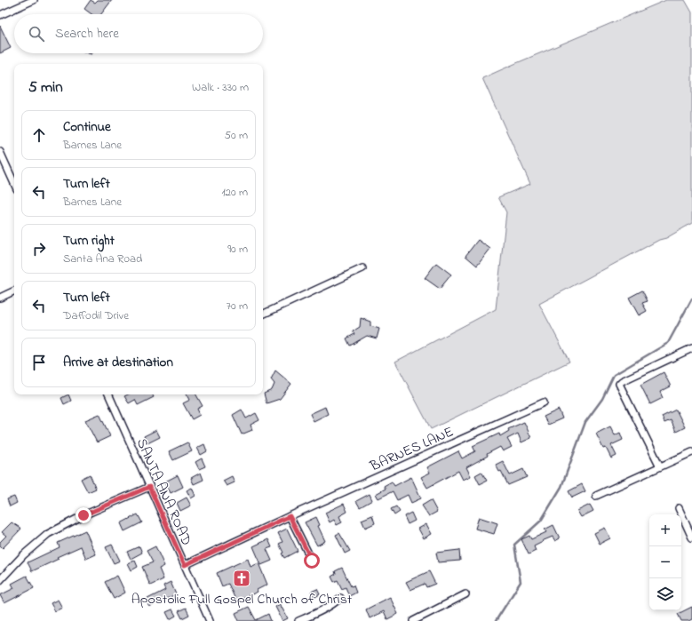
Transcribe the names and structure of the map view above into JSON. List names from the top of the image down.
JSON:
{
  "streets": {
    "street": ["BARNES LANE", "SANTA ANA ROAD"]
  },
  "crossings": [
    ["BARNES LANE", "SANTA ANA ROAD"]
  ],
  "places": {
    "church": ["Apostolic Full Gospel Church of Christ"]
  },
  "page": {
    "search": "Search here",
    "heading": ["5 min", "Walk · 330 m"],
    "list": [
      ["Continue", "Barnes Lane", "50 m"],
      ["Turn left", "Barnes Lane", "120 m"],
      ["Turn right", "Santa Ana Road", "90 m"],
      ["Turn left", "Daffodil Drive", "70 m"],
      "Arrive at destination"
    ],
    "map_buttons": ["+", "−"]
  }
}
